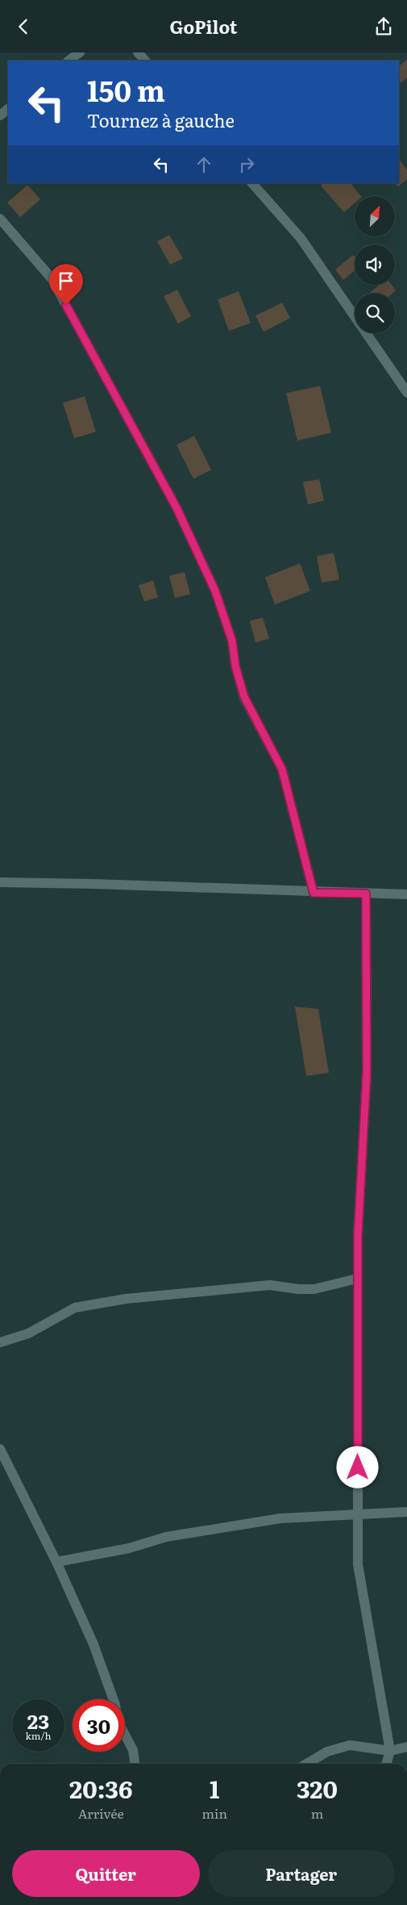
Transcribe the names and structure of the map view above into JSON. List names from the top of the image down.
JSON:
{
  "north": "top right",
  "page": {
    "header": "GoPilot",
    "turn": ["150 m", "Tournez à gauche"],
    "speed": "23 km/h",
    "limit": "30",
    "eta": [
      "20:36",
      "Arrivée",
      "1",
      "min",
      "320",
      "m"
    ],
    "buttons": ["Quitter", "Partager"]
  }
}
